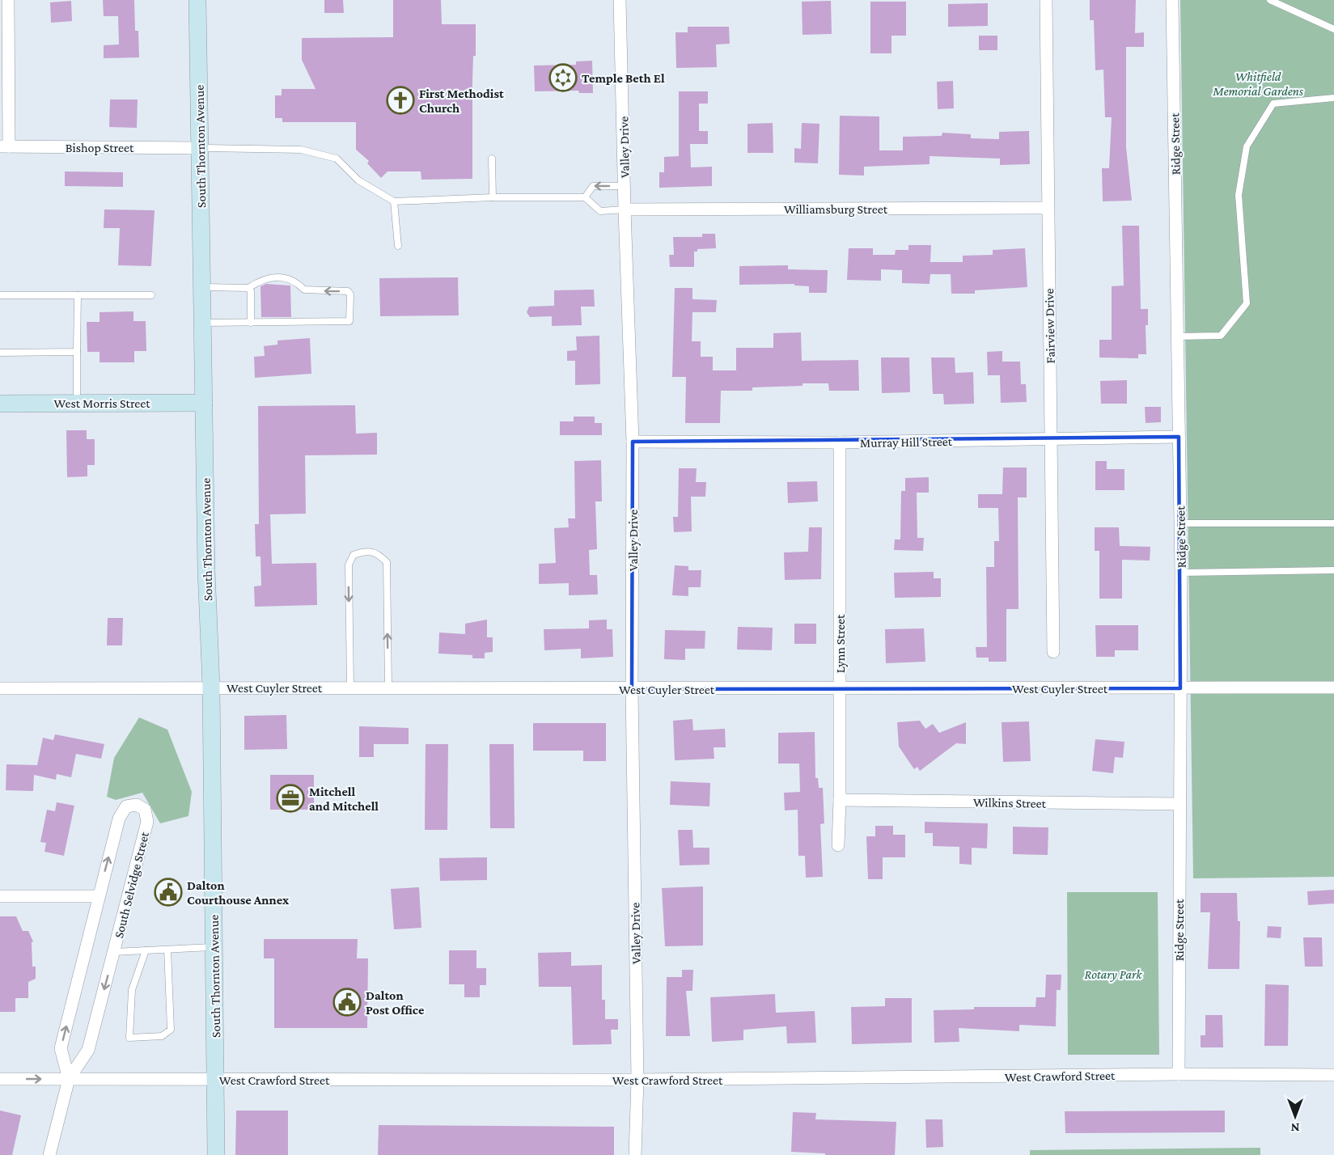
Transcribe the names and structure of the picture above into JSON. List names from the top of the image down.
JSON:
{
  "streets": {
    "main road": ["South Thornton Avenue", "West Morris Street"],
    "street": [
      "Ridge Street",
      "Bishop Street",
      "Valley Drive",
      "Williamsburg Street",
      "Fairview Drive",
      "Murray Hill Street",
      "Lynn Street",
      "West Cuyler Street",
      "Wilkins Street",
      "South Selvidge Street",
      "West Crawford Street"
    ]
  },
  "crossings": [
    ["Ridge Street", "Murray Hill Street"],
    ["Ridge Street", "West Cuyler Street"],
    ["Ridge Street", "Wilkins Street"],
    ["Ridge Street", "West Crawford Street"],
    ["South Thornton Avenue", "Bishop Street"],
    ["South Thornton Avenue", "West Morris Street"],
    ["South Thornton Avenue", "West Cuyler Street"],
    ["South Thornton Avenue", "West Crawford Street"],
    ["Valley Drive", "Williamsburg Street"],
    ["Valley Drive", "Murray Hill Street"],
    ["Valley Drive", "West Cuyler Street"],
    ["Valley Drive", "West Crawford Street"],
    ["Williamsburg Street", "Fairview Drive"],
    ["Fairview Drive", "Murray Hill Street"],
    ["Murray Hill Street", "Lynn Street"],
    ["Lynn Street", "West Cuyler Street"],
    ["Lynn Street", "Wilkins Street"],
    ["South Selvidge Street", "West Crawford Street"]
  ],
  "parks": ["Whitfield Memorial Gardens", "Rotary Park"],
  "places": {
    "synagogue": ["Temple Beth El"],
    "church": ["First Methodist Church"],
    "office": ["Mitchell and Mitchell"],
    "public building": ["Dalton Courthouse Annex", "Dalton Post Office"]
  },
  "north": "bottom"
}
